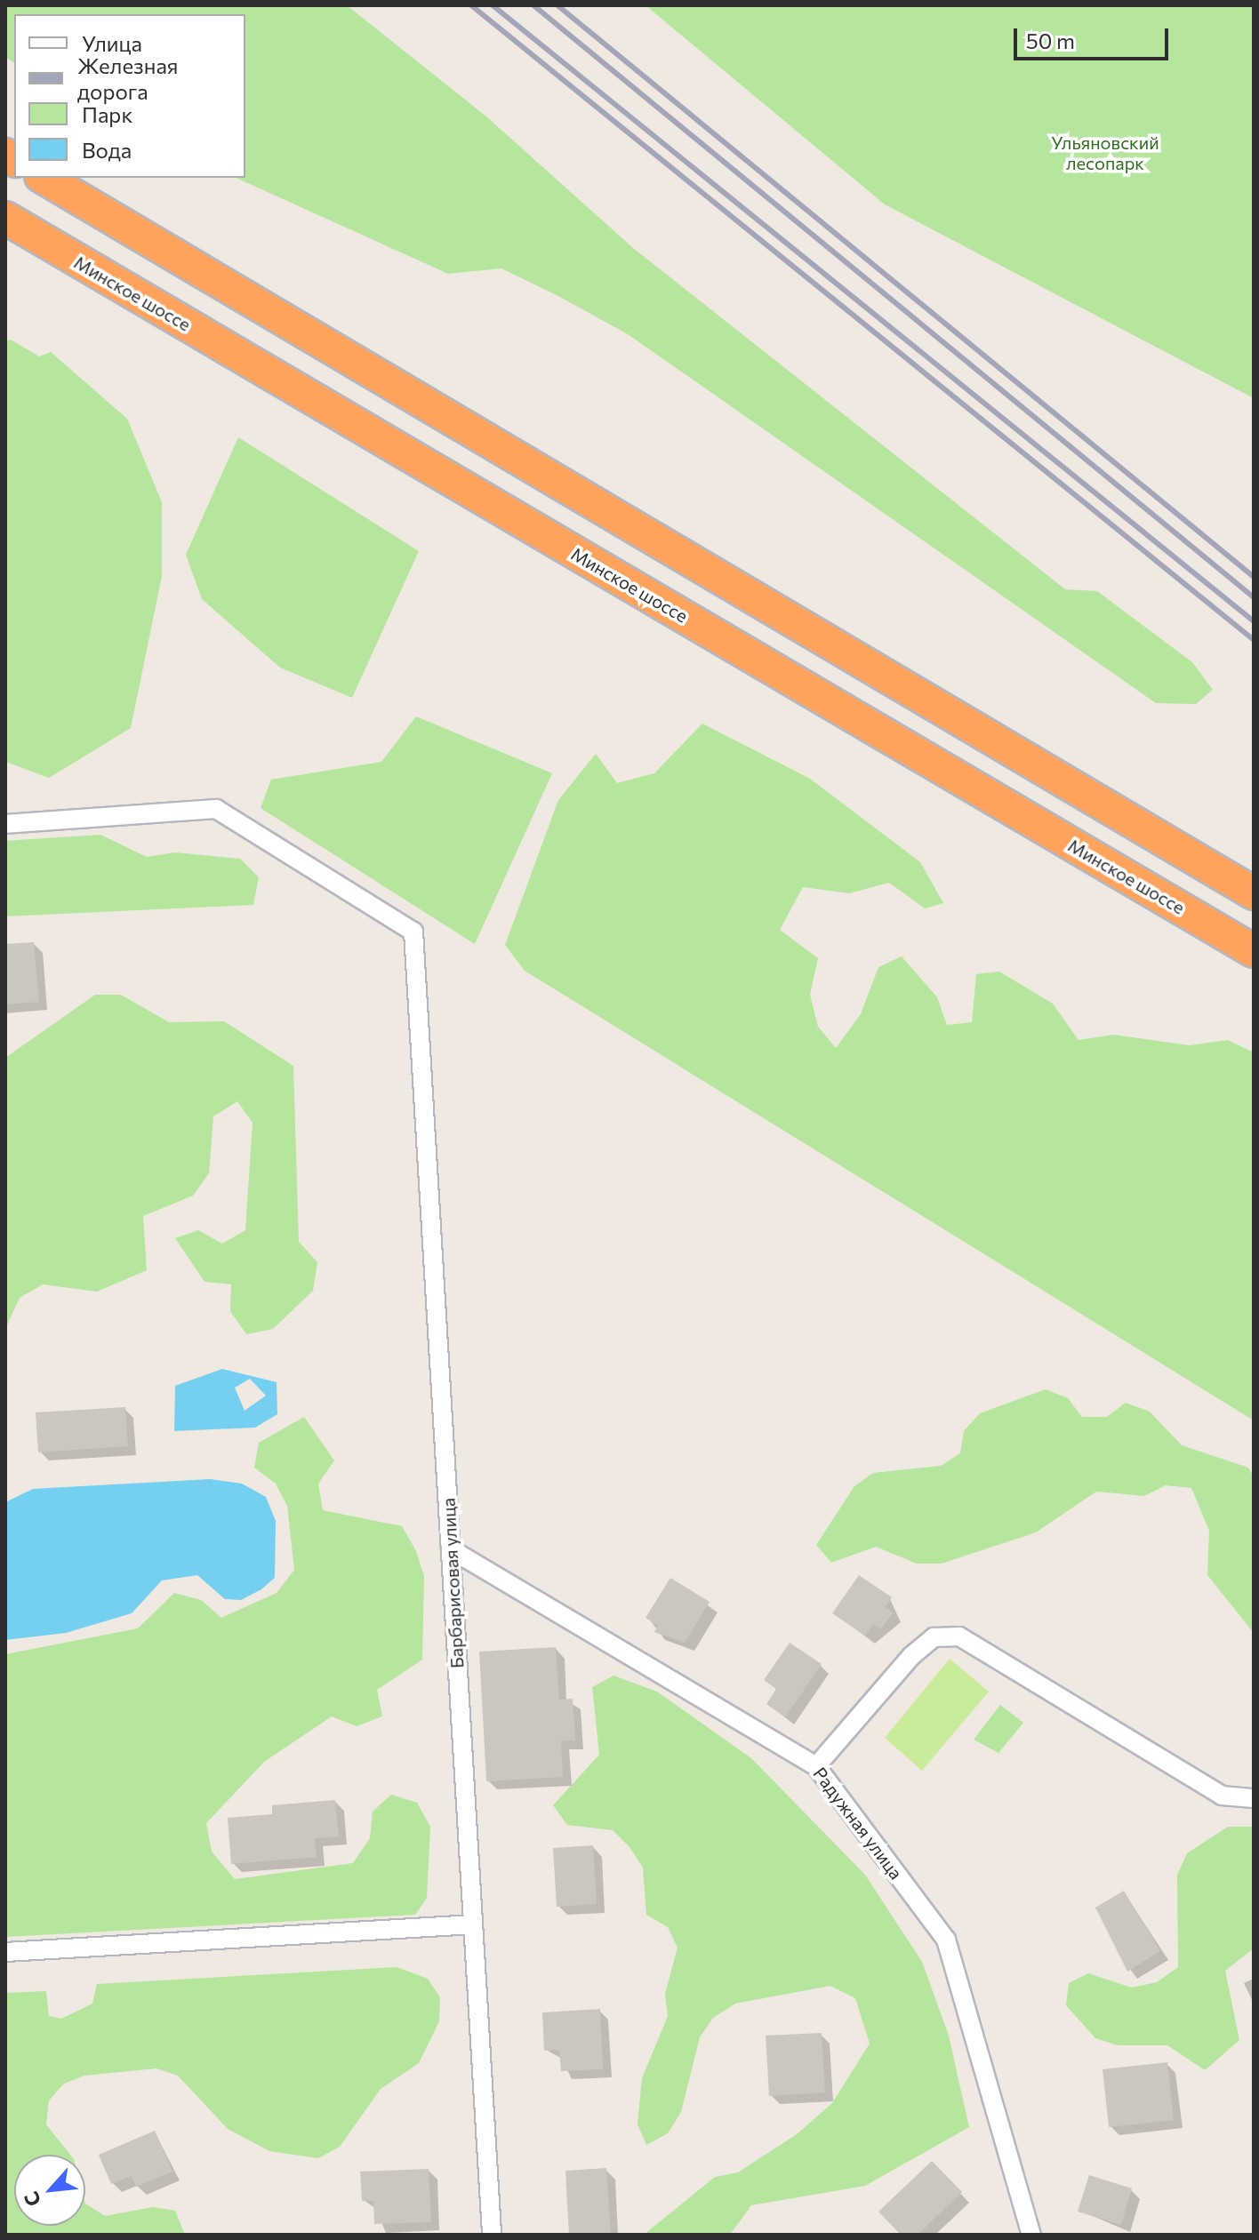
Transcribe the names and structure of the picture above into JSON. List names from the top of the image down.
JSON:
{
  "streets": {
    "highway": ["Минское шоссе"],
    "street": ["Барбарисовая улица", "Радужная улица"]
  },
  "crossings": [
    ["Барбарисовая улица", "Радужная улица"]
  ],
  "parks": ["Ульяновский лесопарк"],
  "legend": [
    "Улица",
    "Железная дорога",
    "Парк",
    "Вода"
  ],
  "scale_bar": "50 m",
  "north": "bottom left"
}
